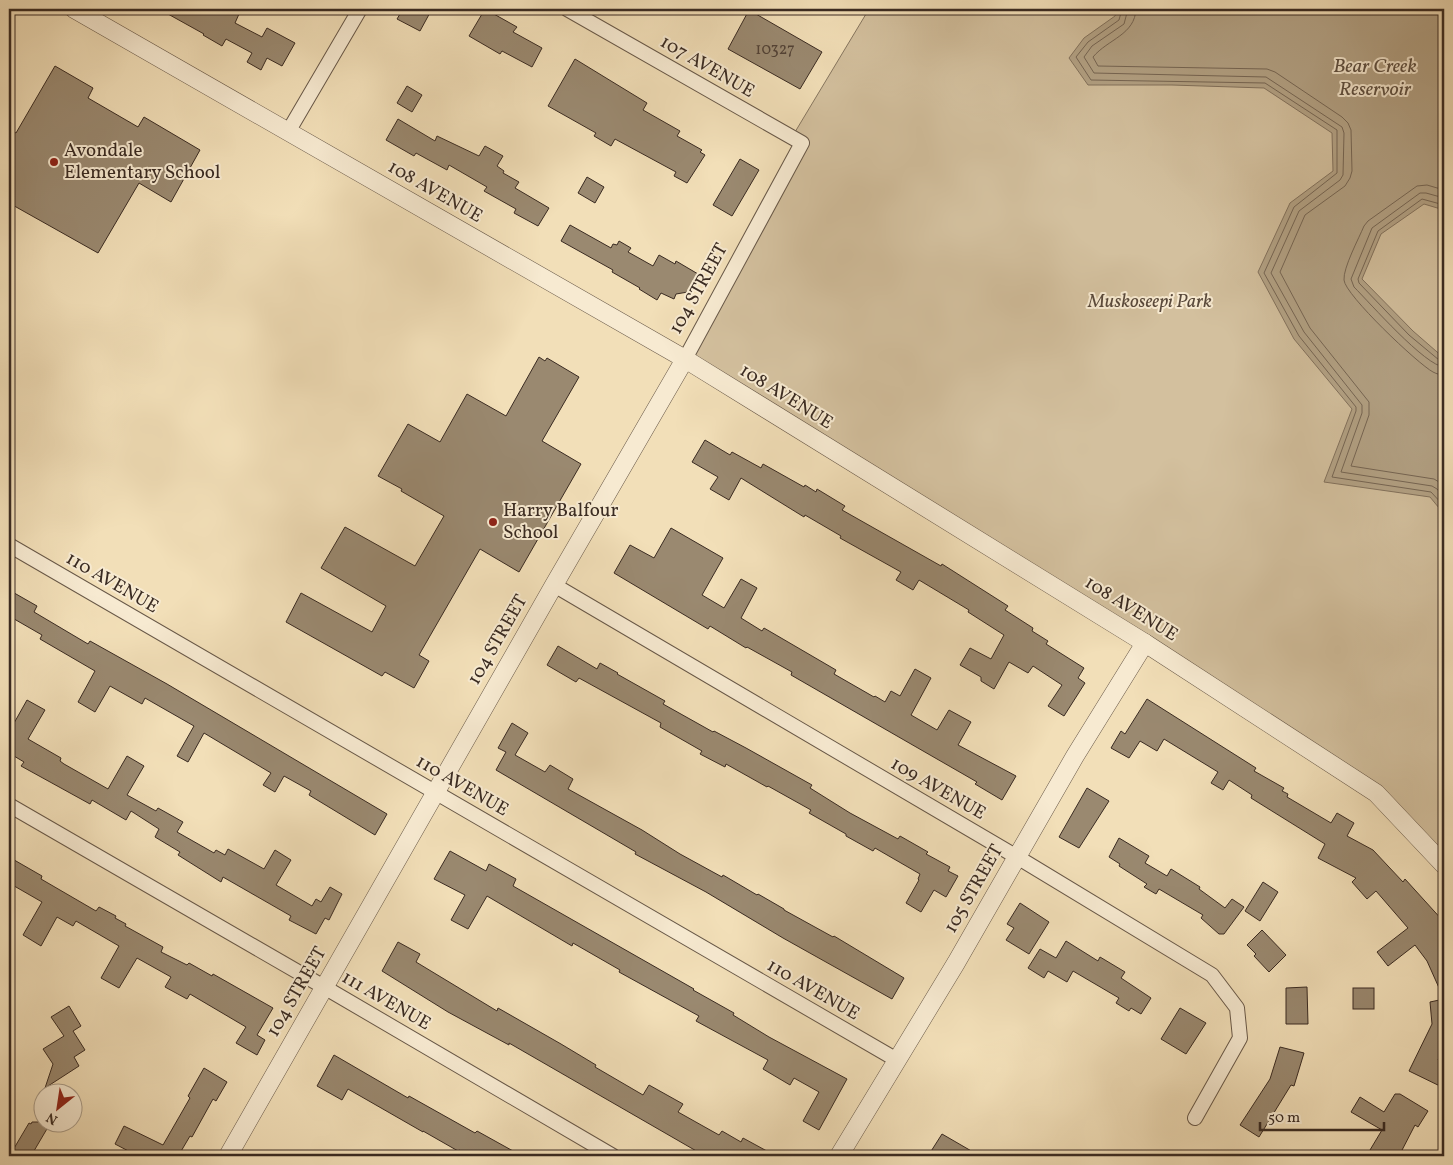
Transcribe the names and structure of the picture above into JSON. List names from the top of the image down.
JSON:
{
  "streets": {
    "street": [
      "107 AVENUE",
      "108 AVENUE",
      "104 STREET",
      "110 AVENUE",
      "109 AVENUE",
      "105 STREET",
      "111 AVENUE"
    ]
  },
  "crossings": [
    ["107 AVENUE", "104 STREET"],
    ["108 AVENUE", "104 STREET"],
    ["108 AVENUE", "105 STREET"],
    ["104 STREET", "110 AVENUE"],
    ["104 STREET", "109 AVENUE"],
    ["104 STREET", "111 AVENUE"],
    ["110 AVENUE", "105 STREET"],
    ["109 AVENUE", "105 STREET"]
  ],
  "water": ["Bear Creek Reservoir"],
  "parks": ["Muskoseepi Park"],
  "places": ["Avondale Elementary School", "Harry Balfour School"],
  "house_numbers": ["10327"],
  "scale_bar": "50 m",
  "north": "bottom left"
}
